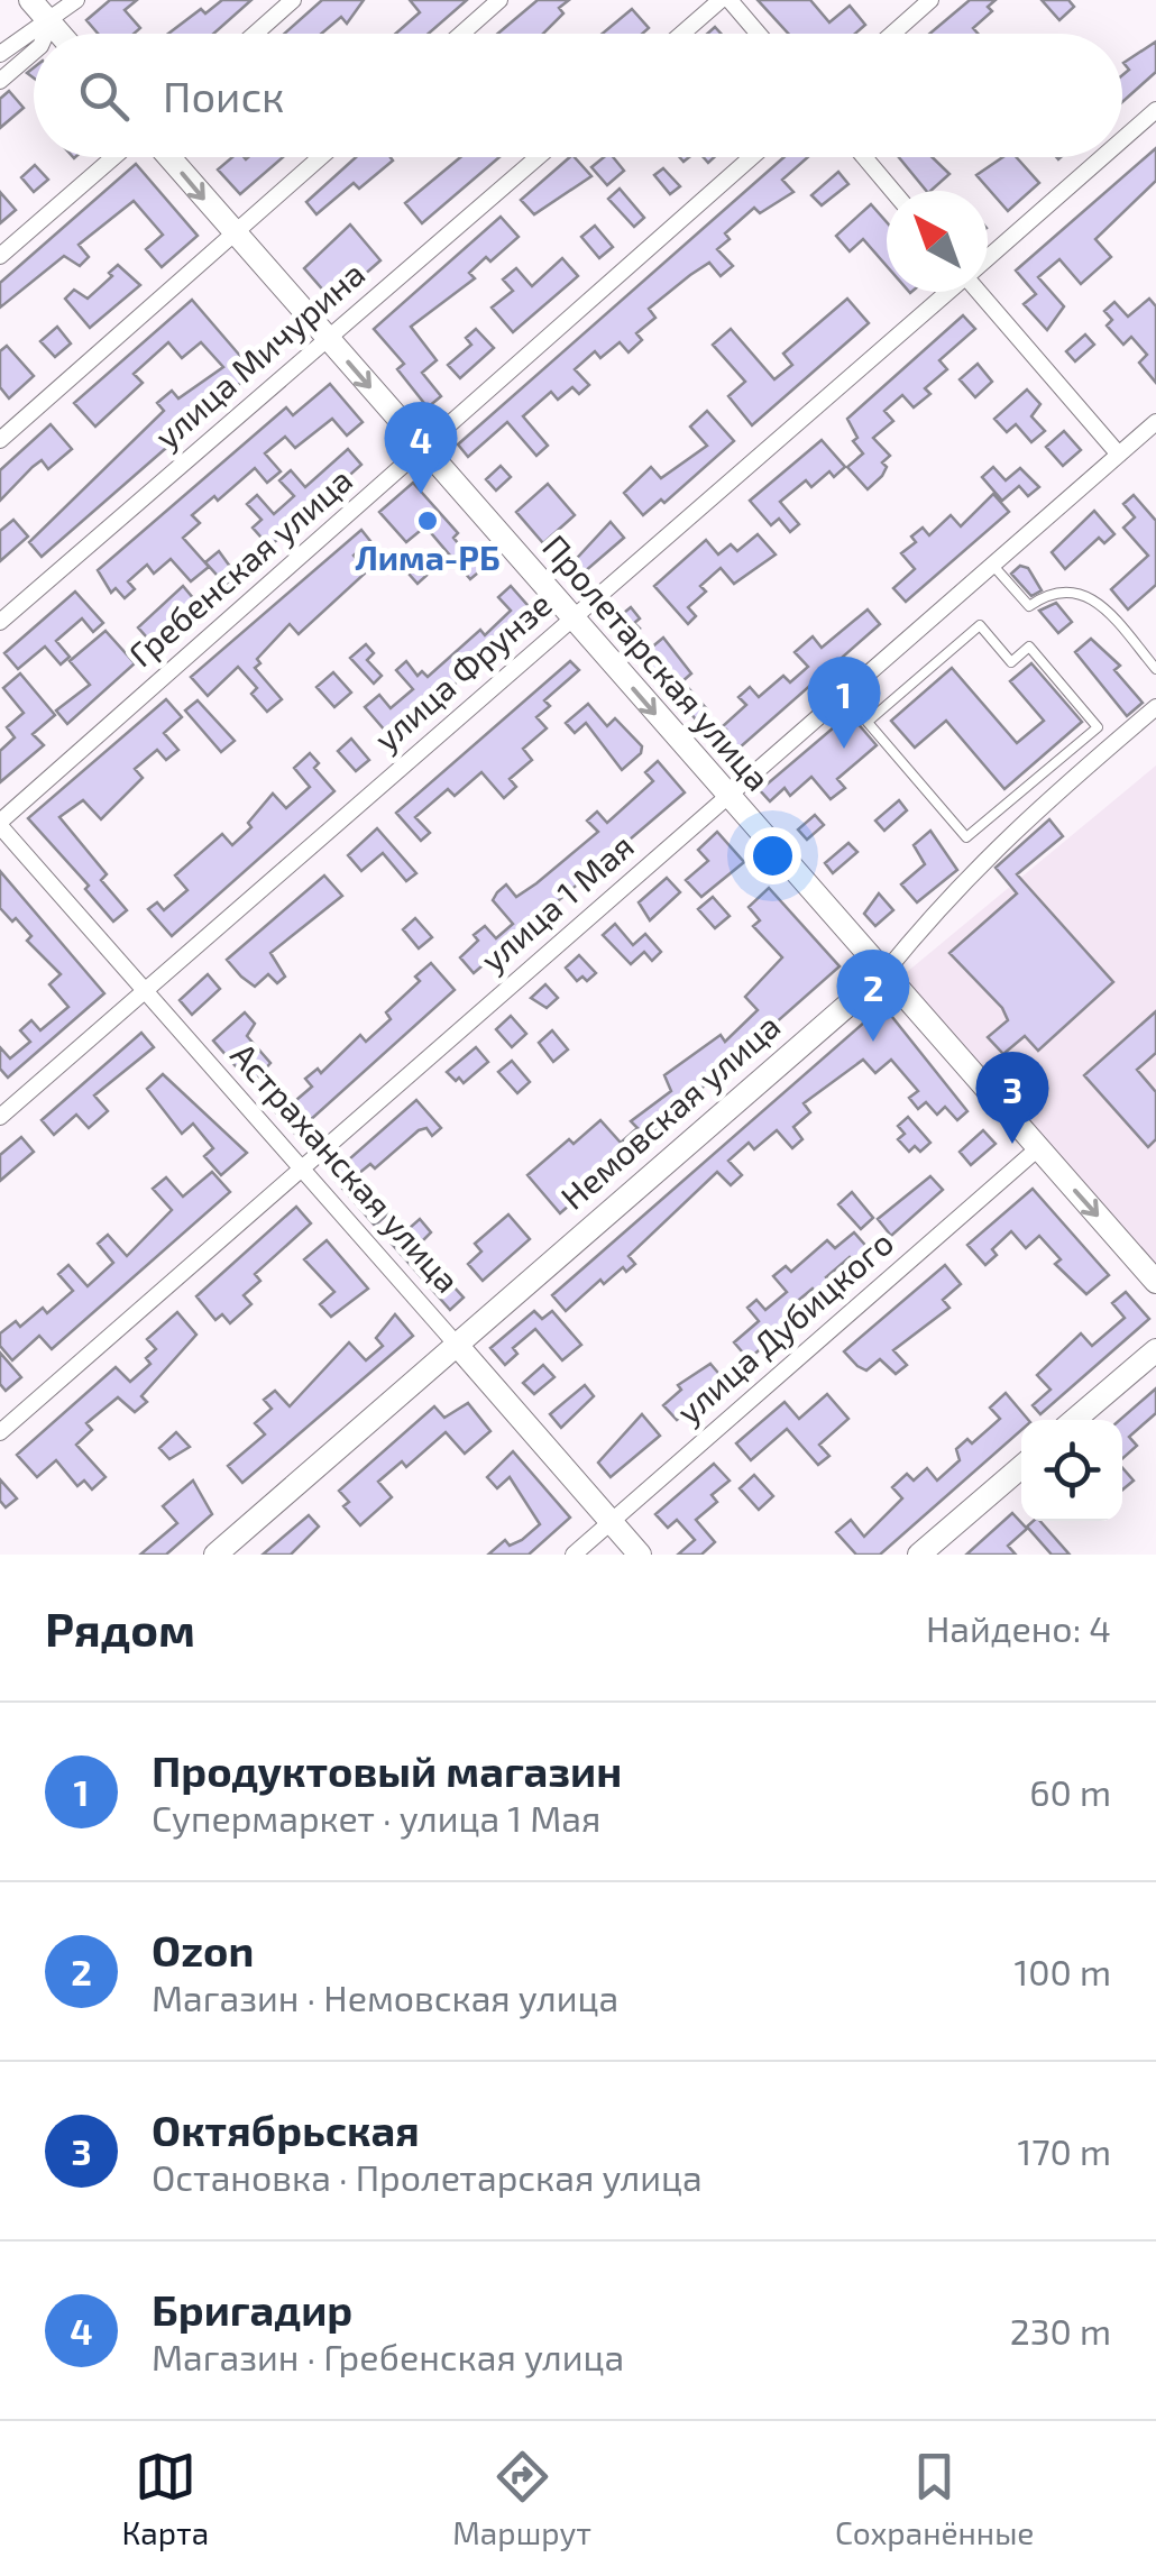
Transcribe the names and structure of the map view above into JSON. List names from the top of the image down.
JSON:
{
  "streets": {
    "main road": ["Пролетарская улица", "Немовская улица", "Астраханская улица"],
    "street": [
      "улица Мичурина",
      "Гребенская улица",
      "улица Фрунзе",
      "улица 1 Мая",
      "улица Дубицкого"
    ]
  },
  "crossings": [
    ["улица Мичурина", "Пролетарская улица"],
    ["Гребенская улица", "Пролетарская улица"],
    ["Гребенская улица", "Астраханская улица"],
    ["Пролетарская улица", "улица Фрунзе"],
    ["Пролетарская улица", "улица 1 Мая"],
    ["Пролетарская улица", "Немовская улица"],
    ["Пролетарская улица", "улица Дубицкого"],
    ["улица Фрунзе", "Астраханская улица"],
    ["улица 1 Мая", "Астраханская улица"],
    ["Немовская улица", "Астраханская улица"],
    ["Астраханская улица", "улица Дубицкого"]
  ],
  "one_way": ["Пролетарская улица"],
  "places": ["Лима-РБ"],
  "north": "top left",
  "page": {
    "search": "Поиск",
    "pins": [
      "4",
      "1",
      "2",
      "3"
    ],
    "heading": ["Рядом", "Найдено: 4"],
    "list": [
      {
        "mark": "1",
        "name": "Продуктовый магазин",
        "note": "Супермаркет · улица 1 Мая",
        "value": "60 m"
      },
      {
        "mark": "2",
        "name": "Ozon",
        "note": "Магазин · Немовская улица",
        "value": "100 m"
      },
      {
        "mark": "3",
        "name": "Октябрьская",
        "note": "Остановка · Пролетарская улица",
        "value": "170 m"
      },
      {
        "mark": "4",
        "name": "Бригадир",
        "note": "Магазин · Гребенская улица",
        "value": "230 m"
      }
    ],
    "nav": ["Карта", "Маршрут", "Сохранённые"]
  }
}
